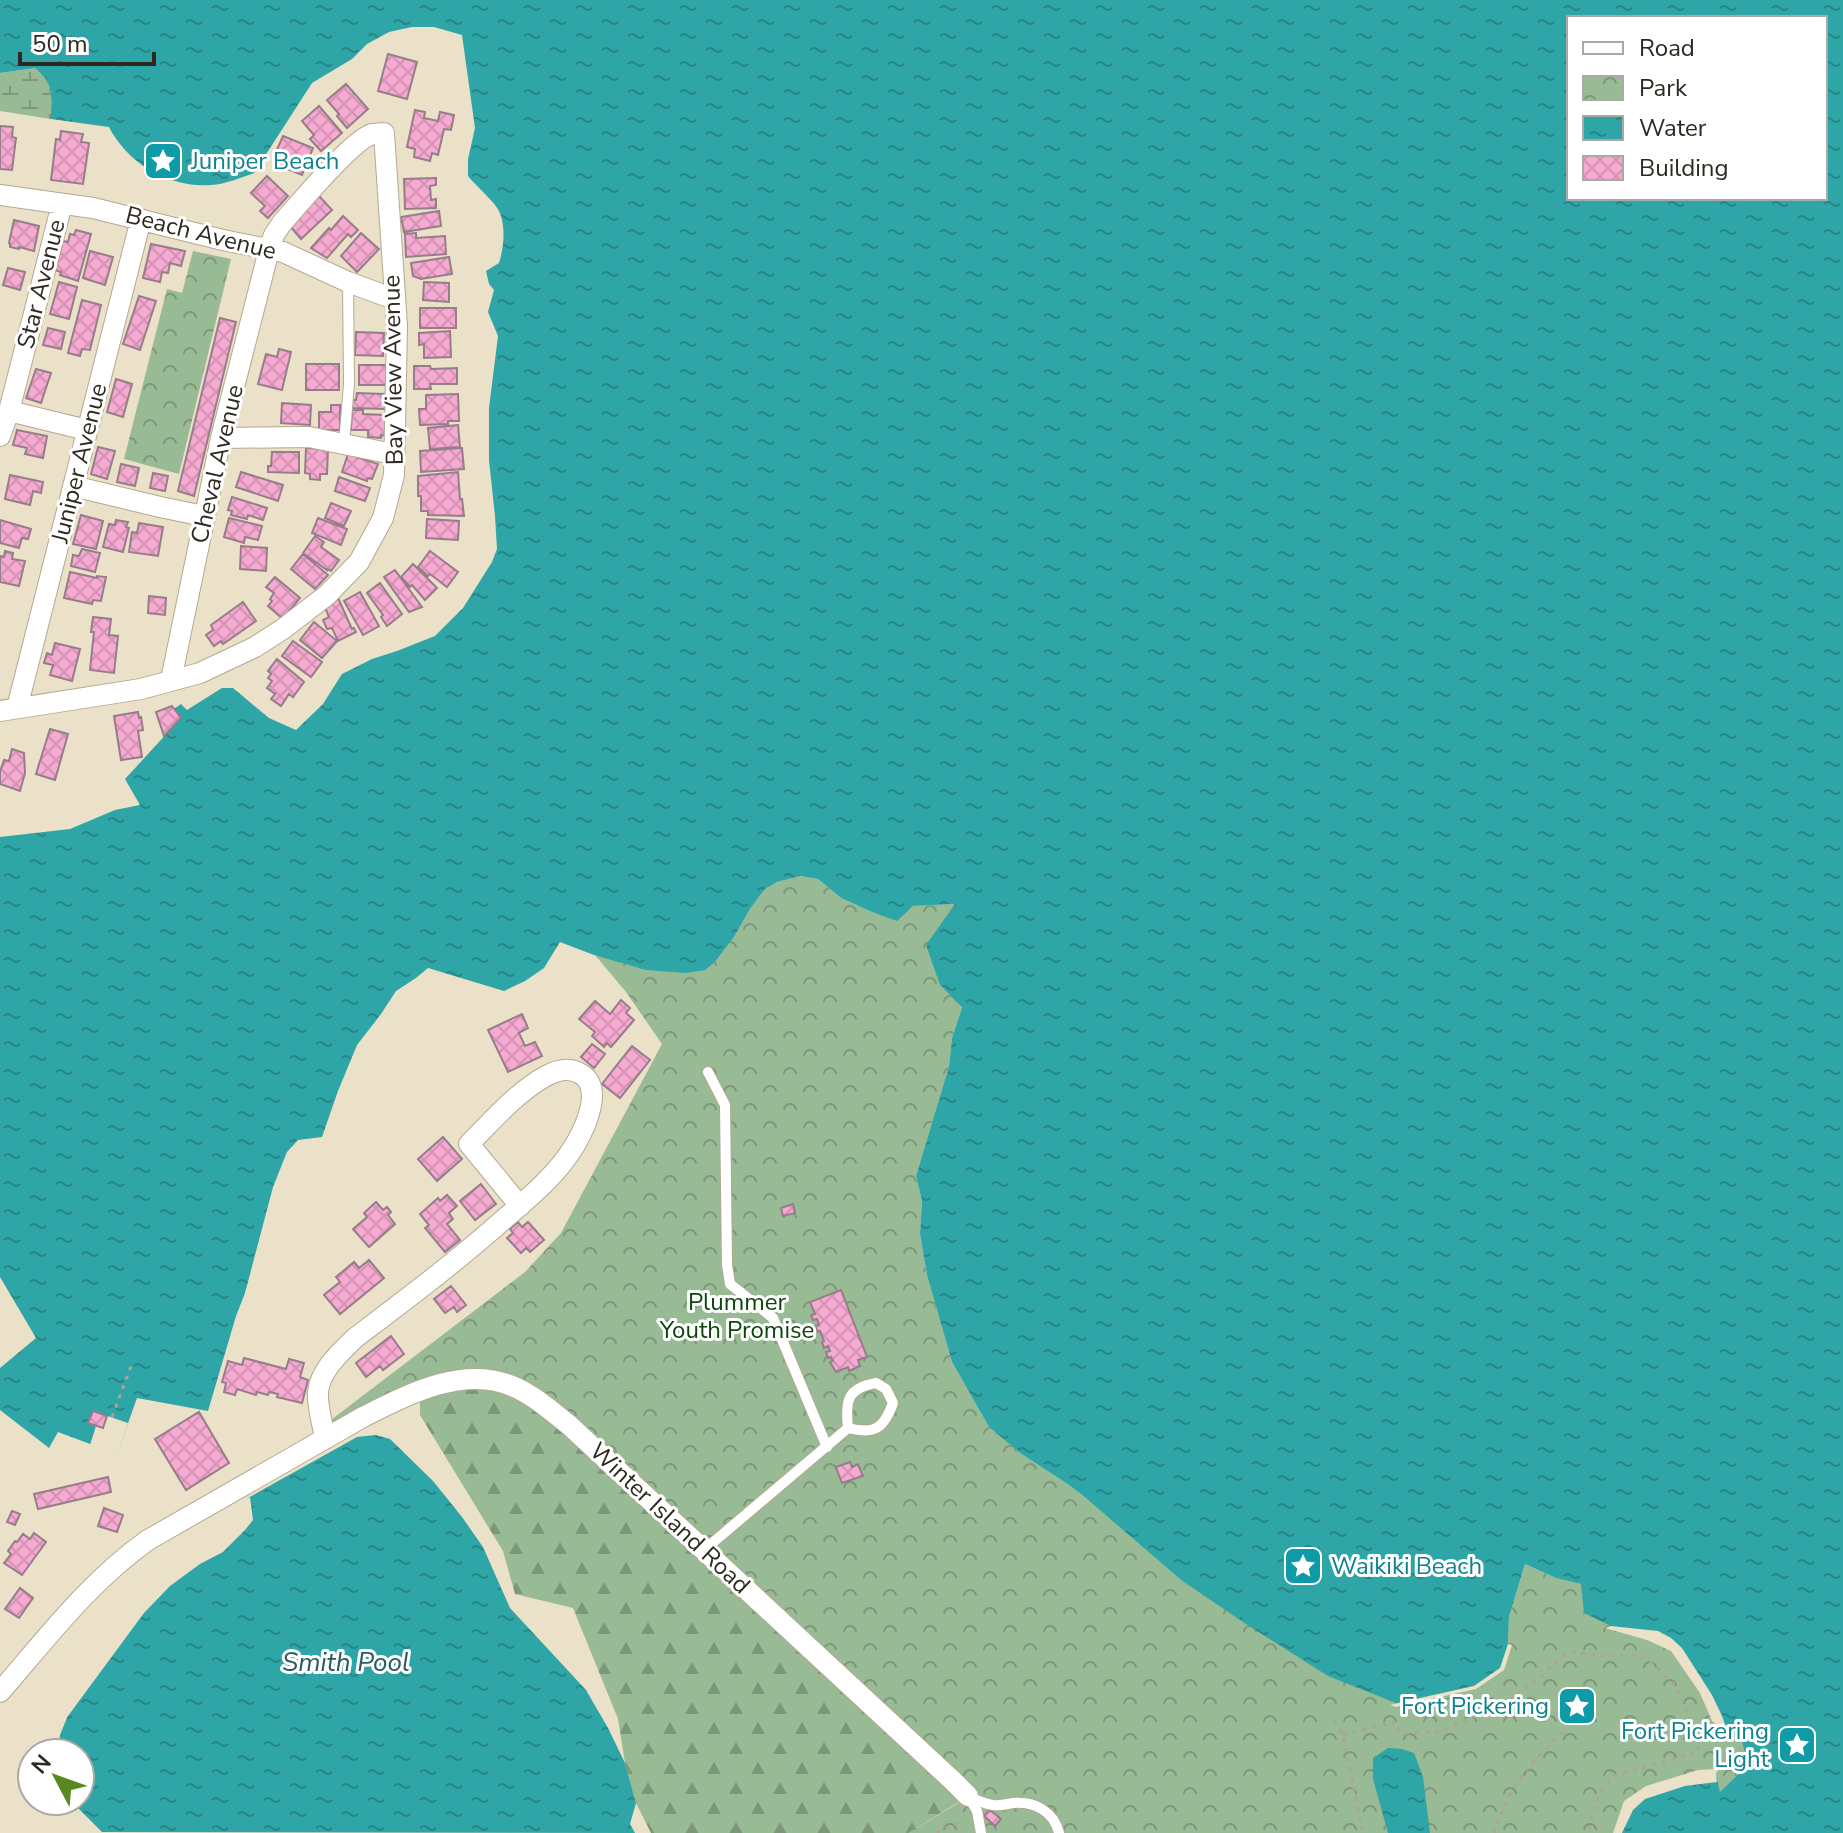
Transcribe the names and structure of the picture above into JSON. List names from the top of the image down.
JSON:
{
  "streets": {
    "street": [
      "Beach Avenue",
      "Star Avenue",
      "Bay View Avenue",
      "Juniper Avenue",
      "Cheval Avenue",
      "Winter Island Road"
    ]
  },
  "crossings": [
    ["Beach Avenue", "Star Avenue"],
    ["Beach Avenue", "Bay View Avenue"],
    ["Beach Avenue", "Juniper Avenue"],
    ["Beach Avenue", "Cheval Avenue"],
    ["Bay View Avenue", "Juniper Avenue"],
    ["Bay View Avenue", "Cheval Avenue"]
  ],
  "water": ["Smith Pool"],
  "parks": ["Plummer Youth Promise"],
  "places": {
    "place": [
      "Juniper Beach",
      "Waikiki Beach",
      "Fort Pickering",
      "Fort Pickering Light"
    ]
  },
  "legend": [
    "Road",
    "Park",
    "Water",
    "Building"
  ],
  "scale_bar": "50 m",
  "north": "top left"
}
